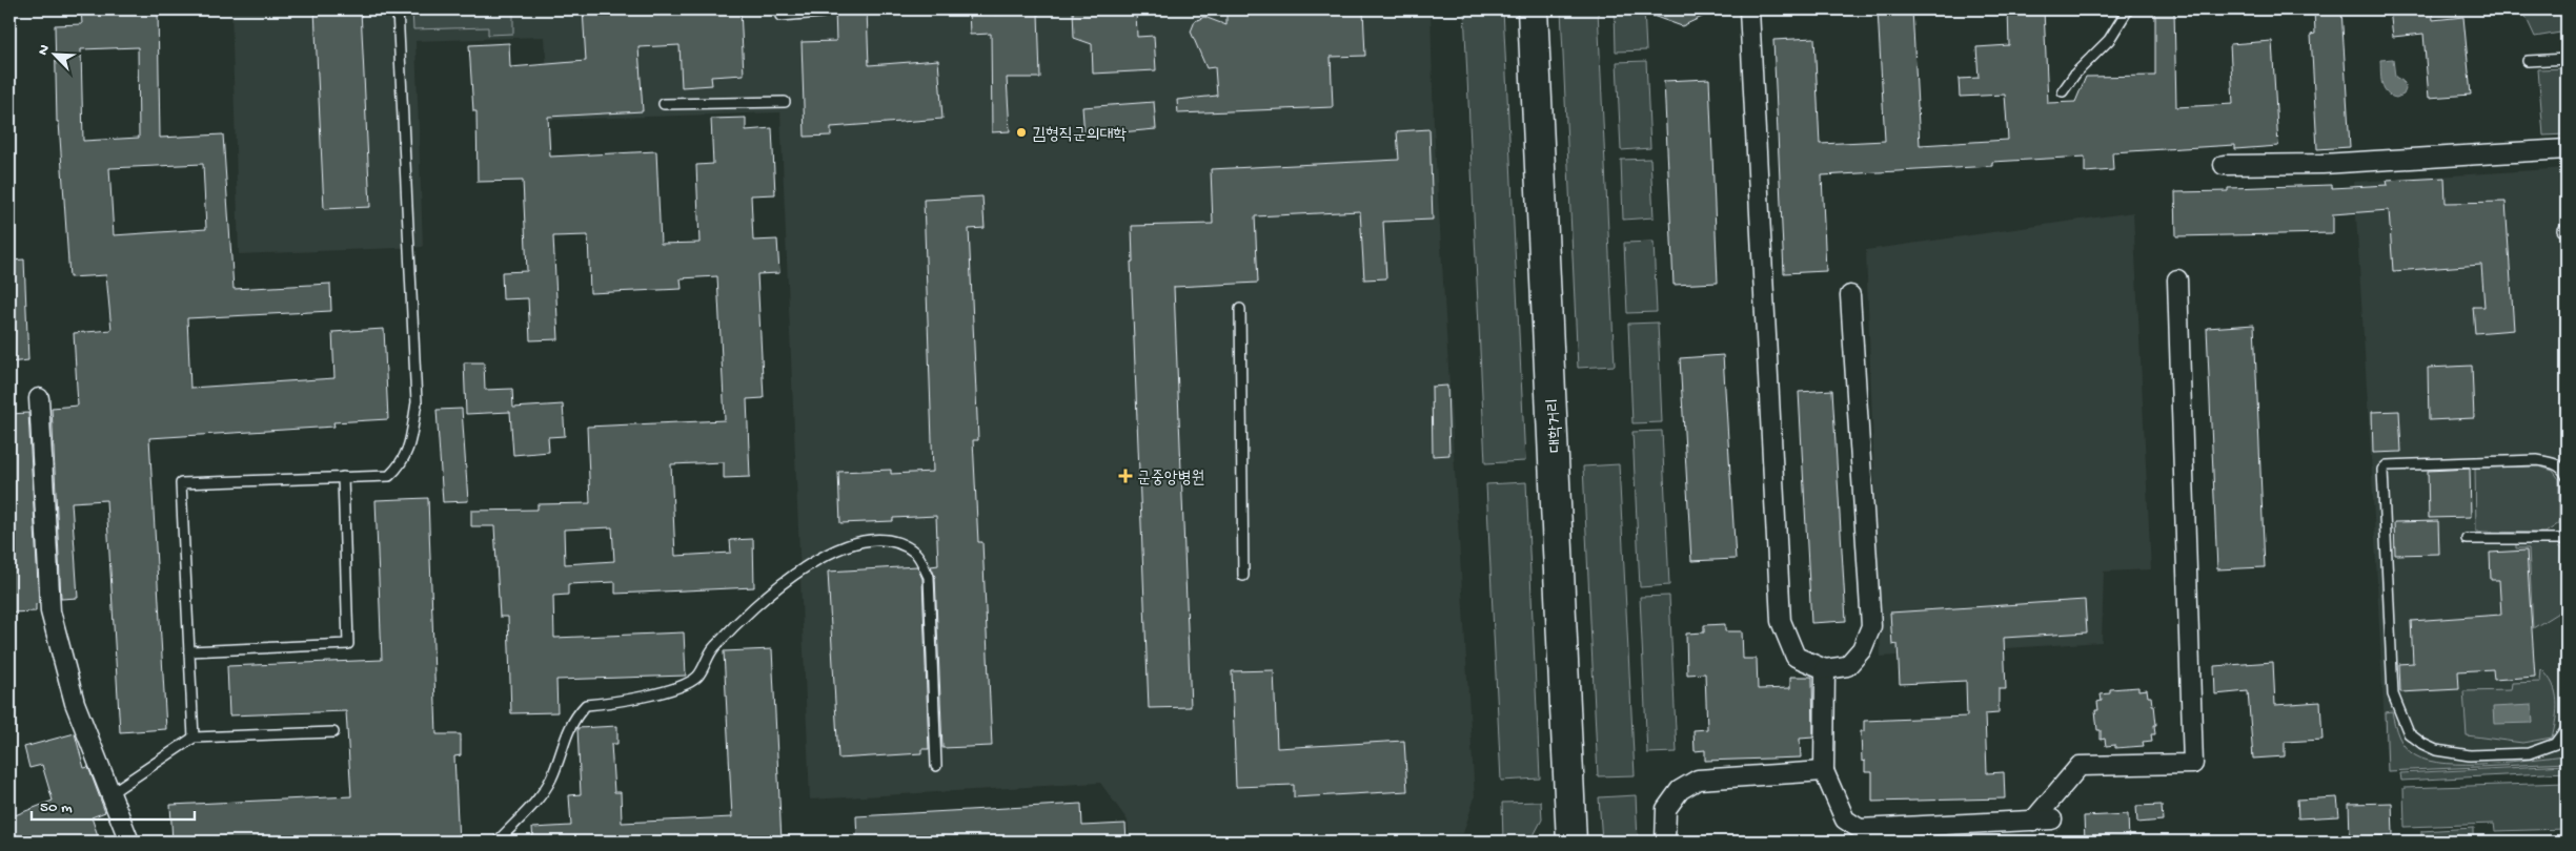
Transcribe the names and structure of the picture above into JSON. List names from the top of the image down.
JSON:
{
  "streets": {
    "main road": ["대학거리"]
  },
  "places": {
    "other": ["김형직군의대학"],
    "health": ["군중앙병원"]
  },
  "scale_bar": "50 m",
  "north": "top left"
}
